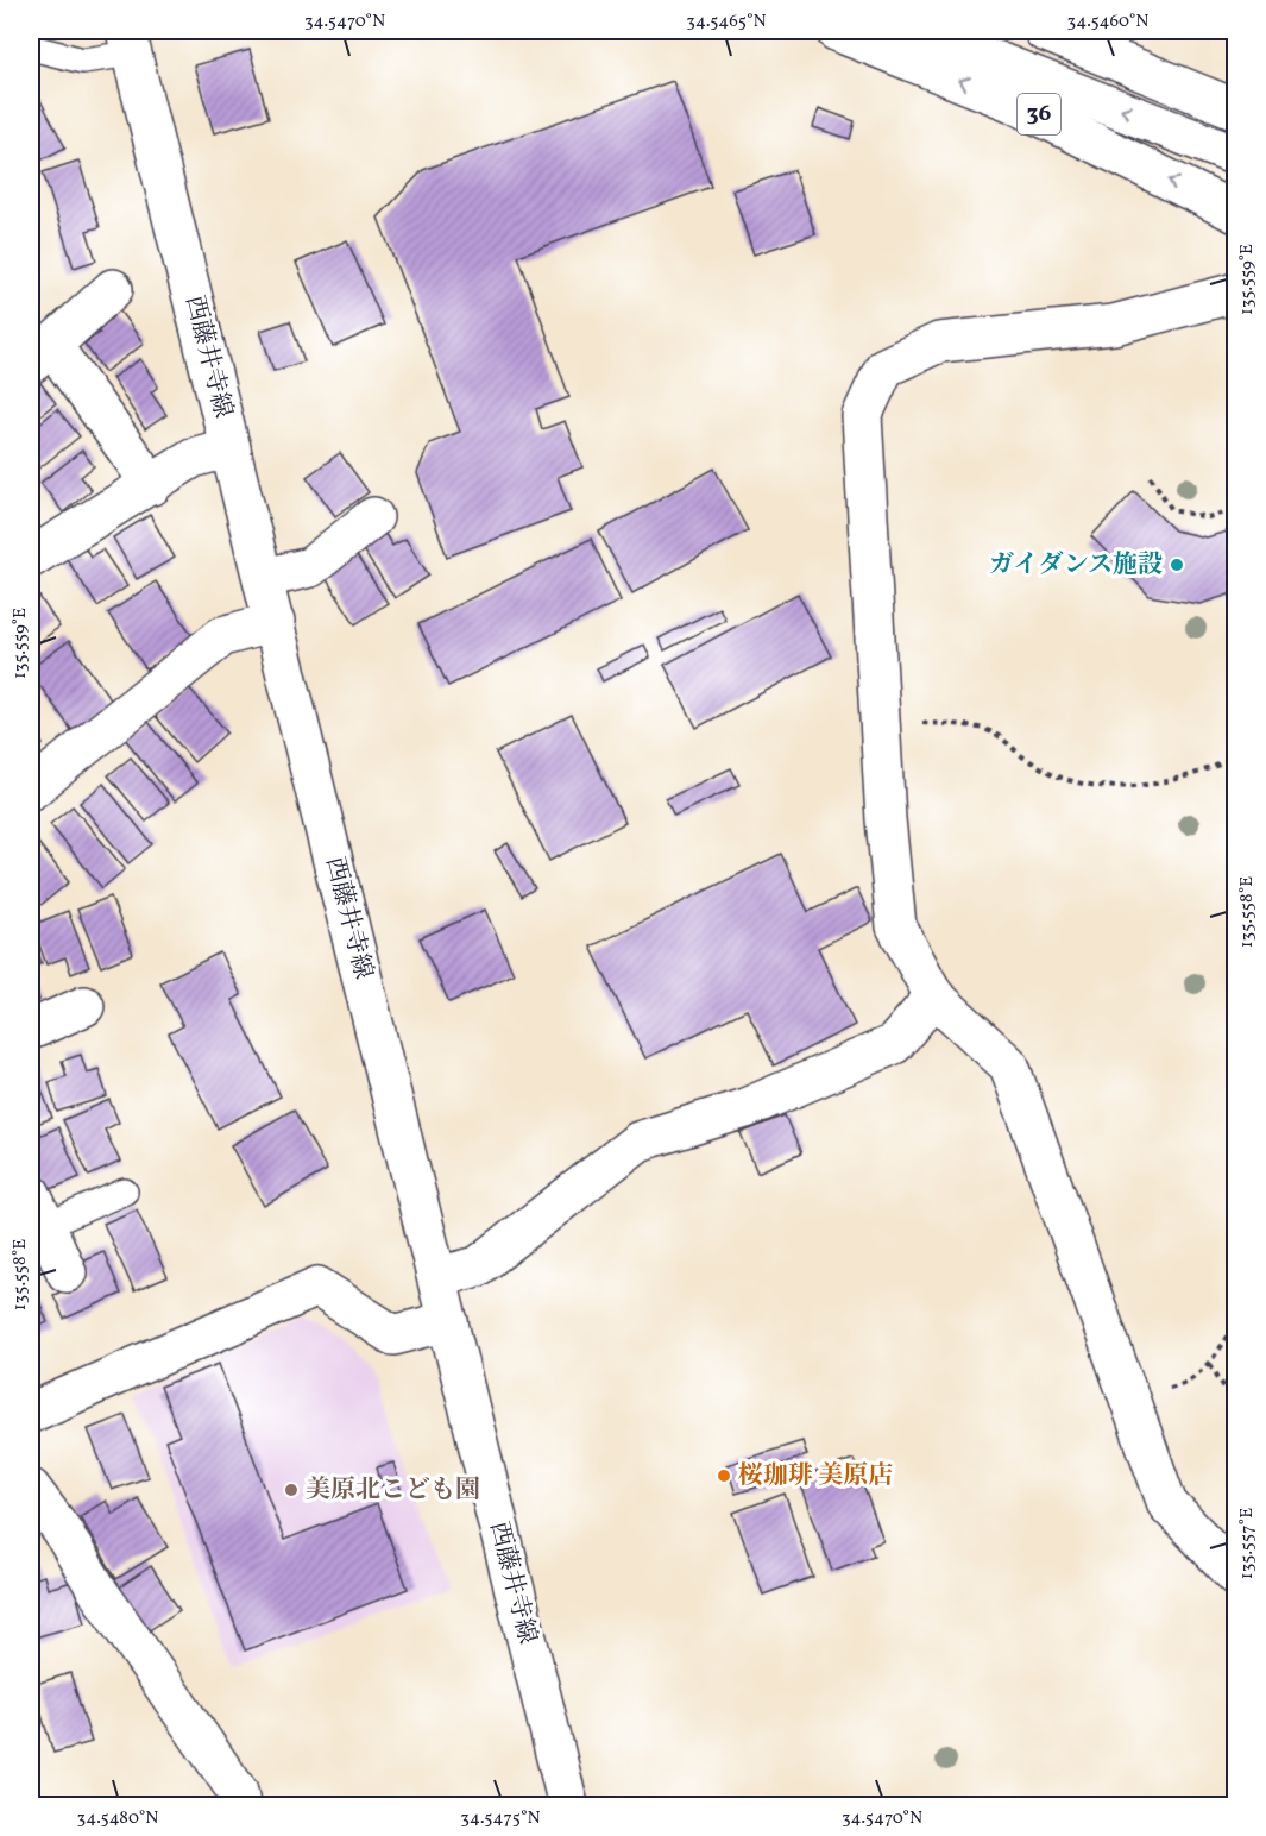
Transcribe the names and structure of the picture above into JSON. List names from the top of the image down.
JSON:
{
  "streets": {
    "main road": ["36", "西藤井寺線"]
  },
  "places": ["ガイダンス施設", "桜珈琲 美原店", "美原北こども園"],
  "coordinates": [
    "34.5470°N",
    "34.5465°N",
    "34.5460°N",
    "135.559°E",
    "135.558°E",
    "135.557°E",
    "34.5480°N",
    "34.5475°N"
  ]
}
